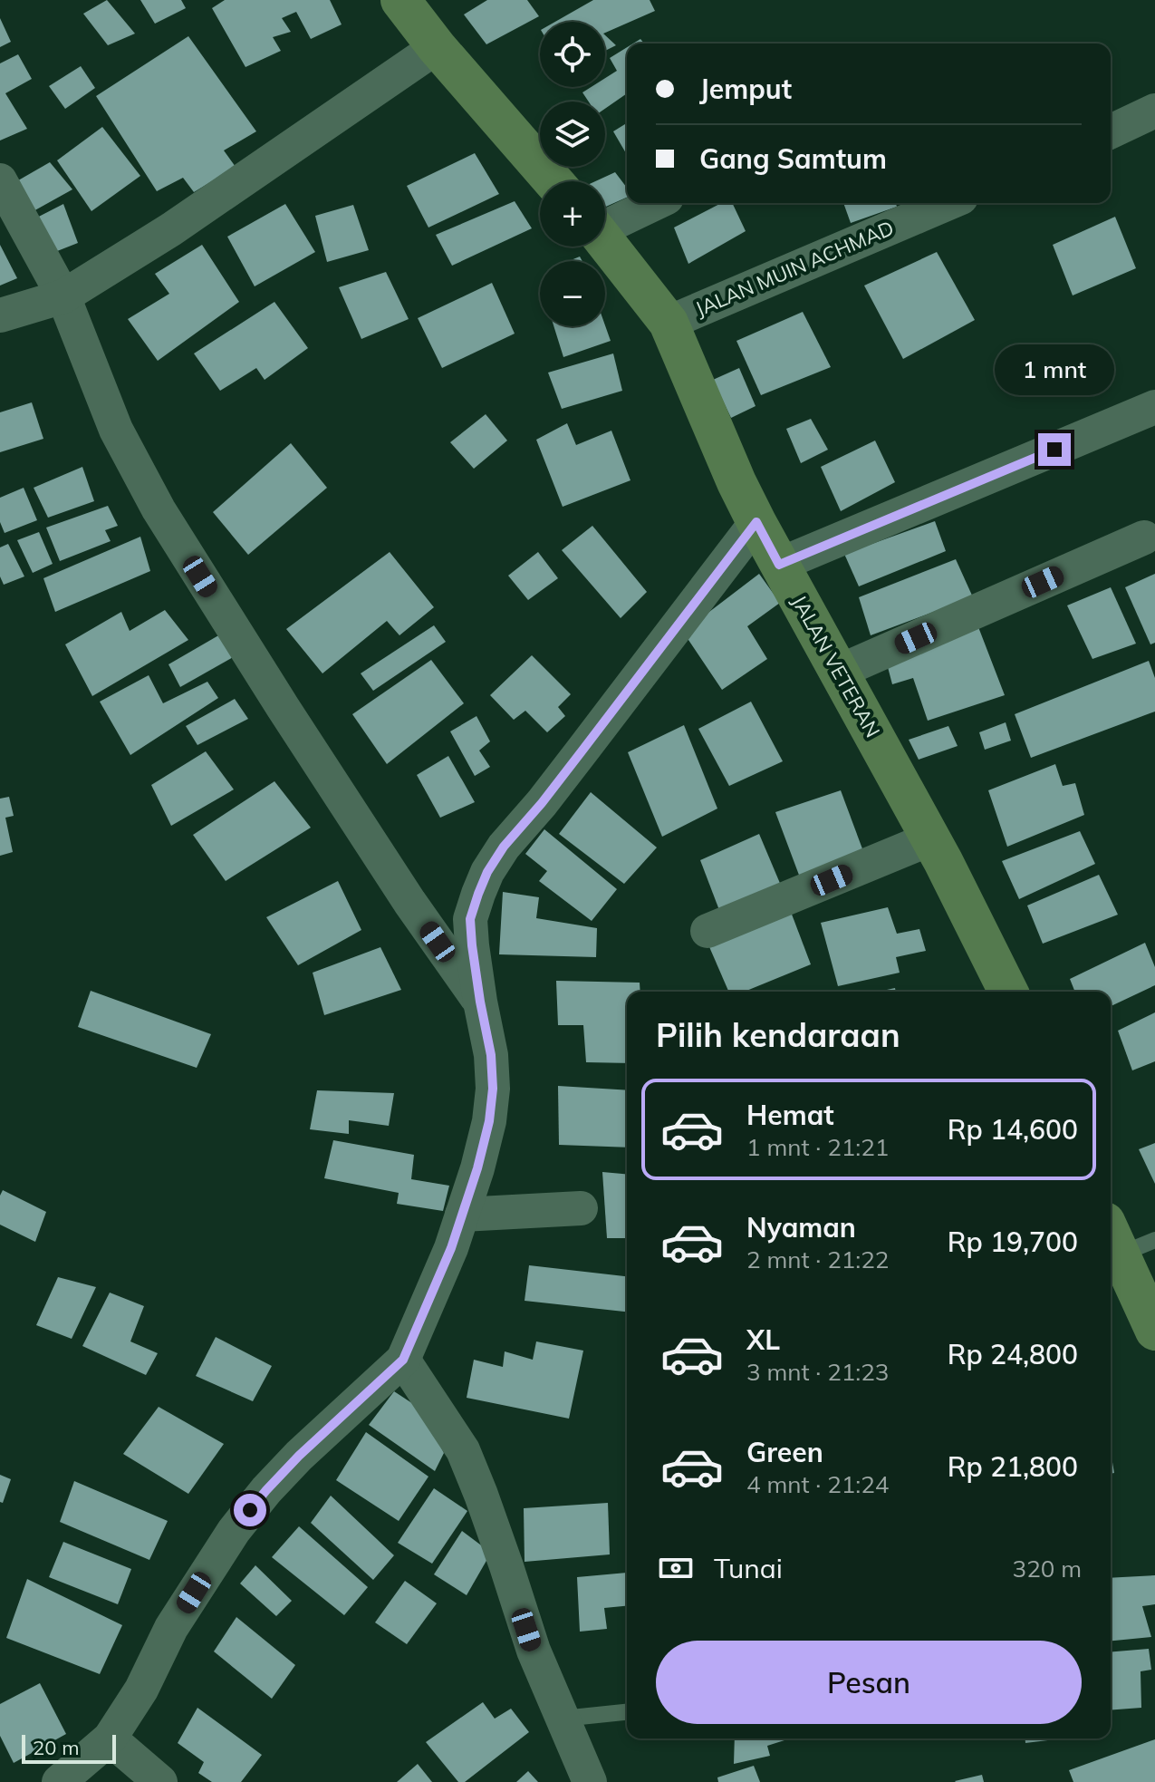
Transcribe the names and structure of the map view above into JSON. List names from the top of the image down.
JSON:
{
  "streets": {
    "street": ["JALAN MUIN ACHMAD", "JALAN VETERAN"]
  },
  "crossings": [
    ["JALAN MUIN ACHMAD", "JALAN VETERAN"]
  ],
  "scale_bar": "20 m",
  "page": {
    "map_buttons": ["+", "−"],
    "banner": ["Jemput", "Gang Samtum"],
    "bubble": "1 mnt",
    "heading": "Pilih kendaraan",
    "list": [
      {
        "name": "Hemat",
        "note": "1 mnt · 21:21",
        "value": "Rp 14,600"
      },
      {
        "name": "Nyaman",
        "note": "2 mnt · 21:22",
        "value": "Rp 19,700"
      },
      {
        "name": "XL",
        "note": "3 mnt · 21:23",
        "value": "Rp 24,800"
      },
      {
        "name": "Green",
        "note": "4 mnt · 21:24",
        "value": "Rp 21,800"
      }
    ],
    "pay": ["Tunai", "320 m"],
    "buttons": "Pesan",
    "scale": "20 m"
  }
}
